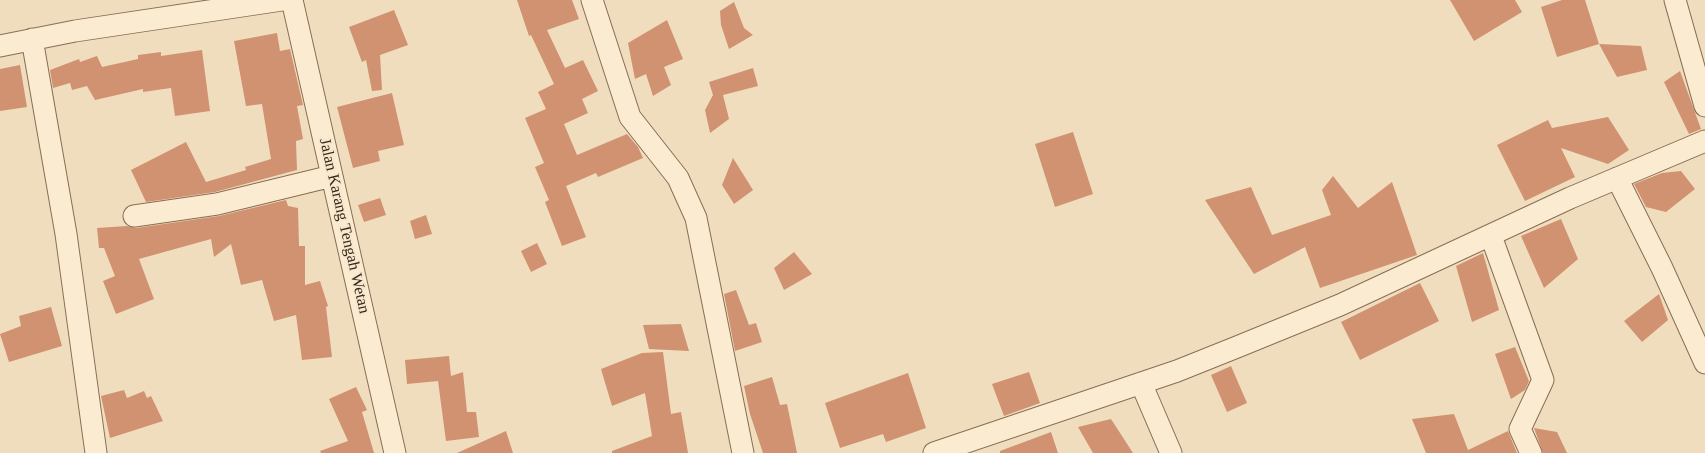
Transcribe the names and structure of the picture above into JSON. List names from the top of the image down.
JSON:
{
  "streets": {
    "street": ["Jalan Karang Tengah Wetan"]
  }
}
